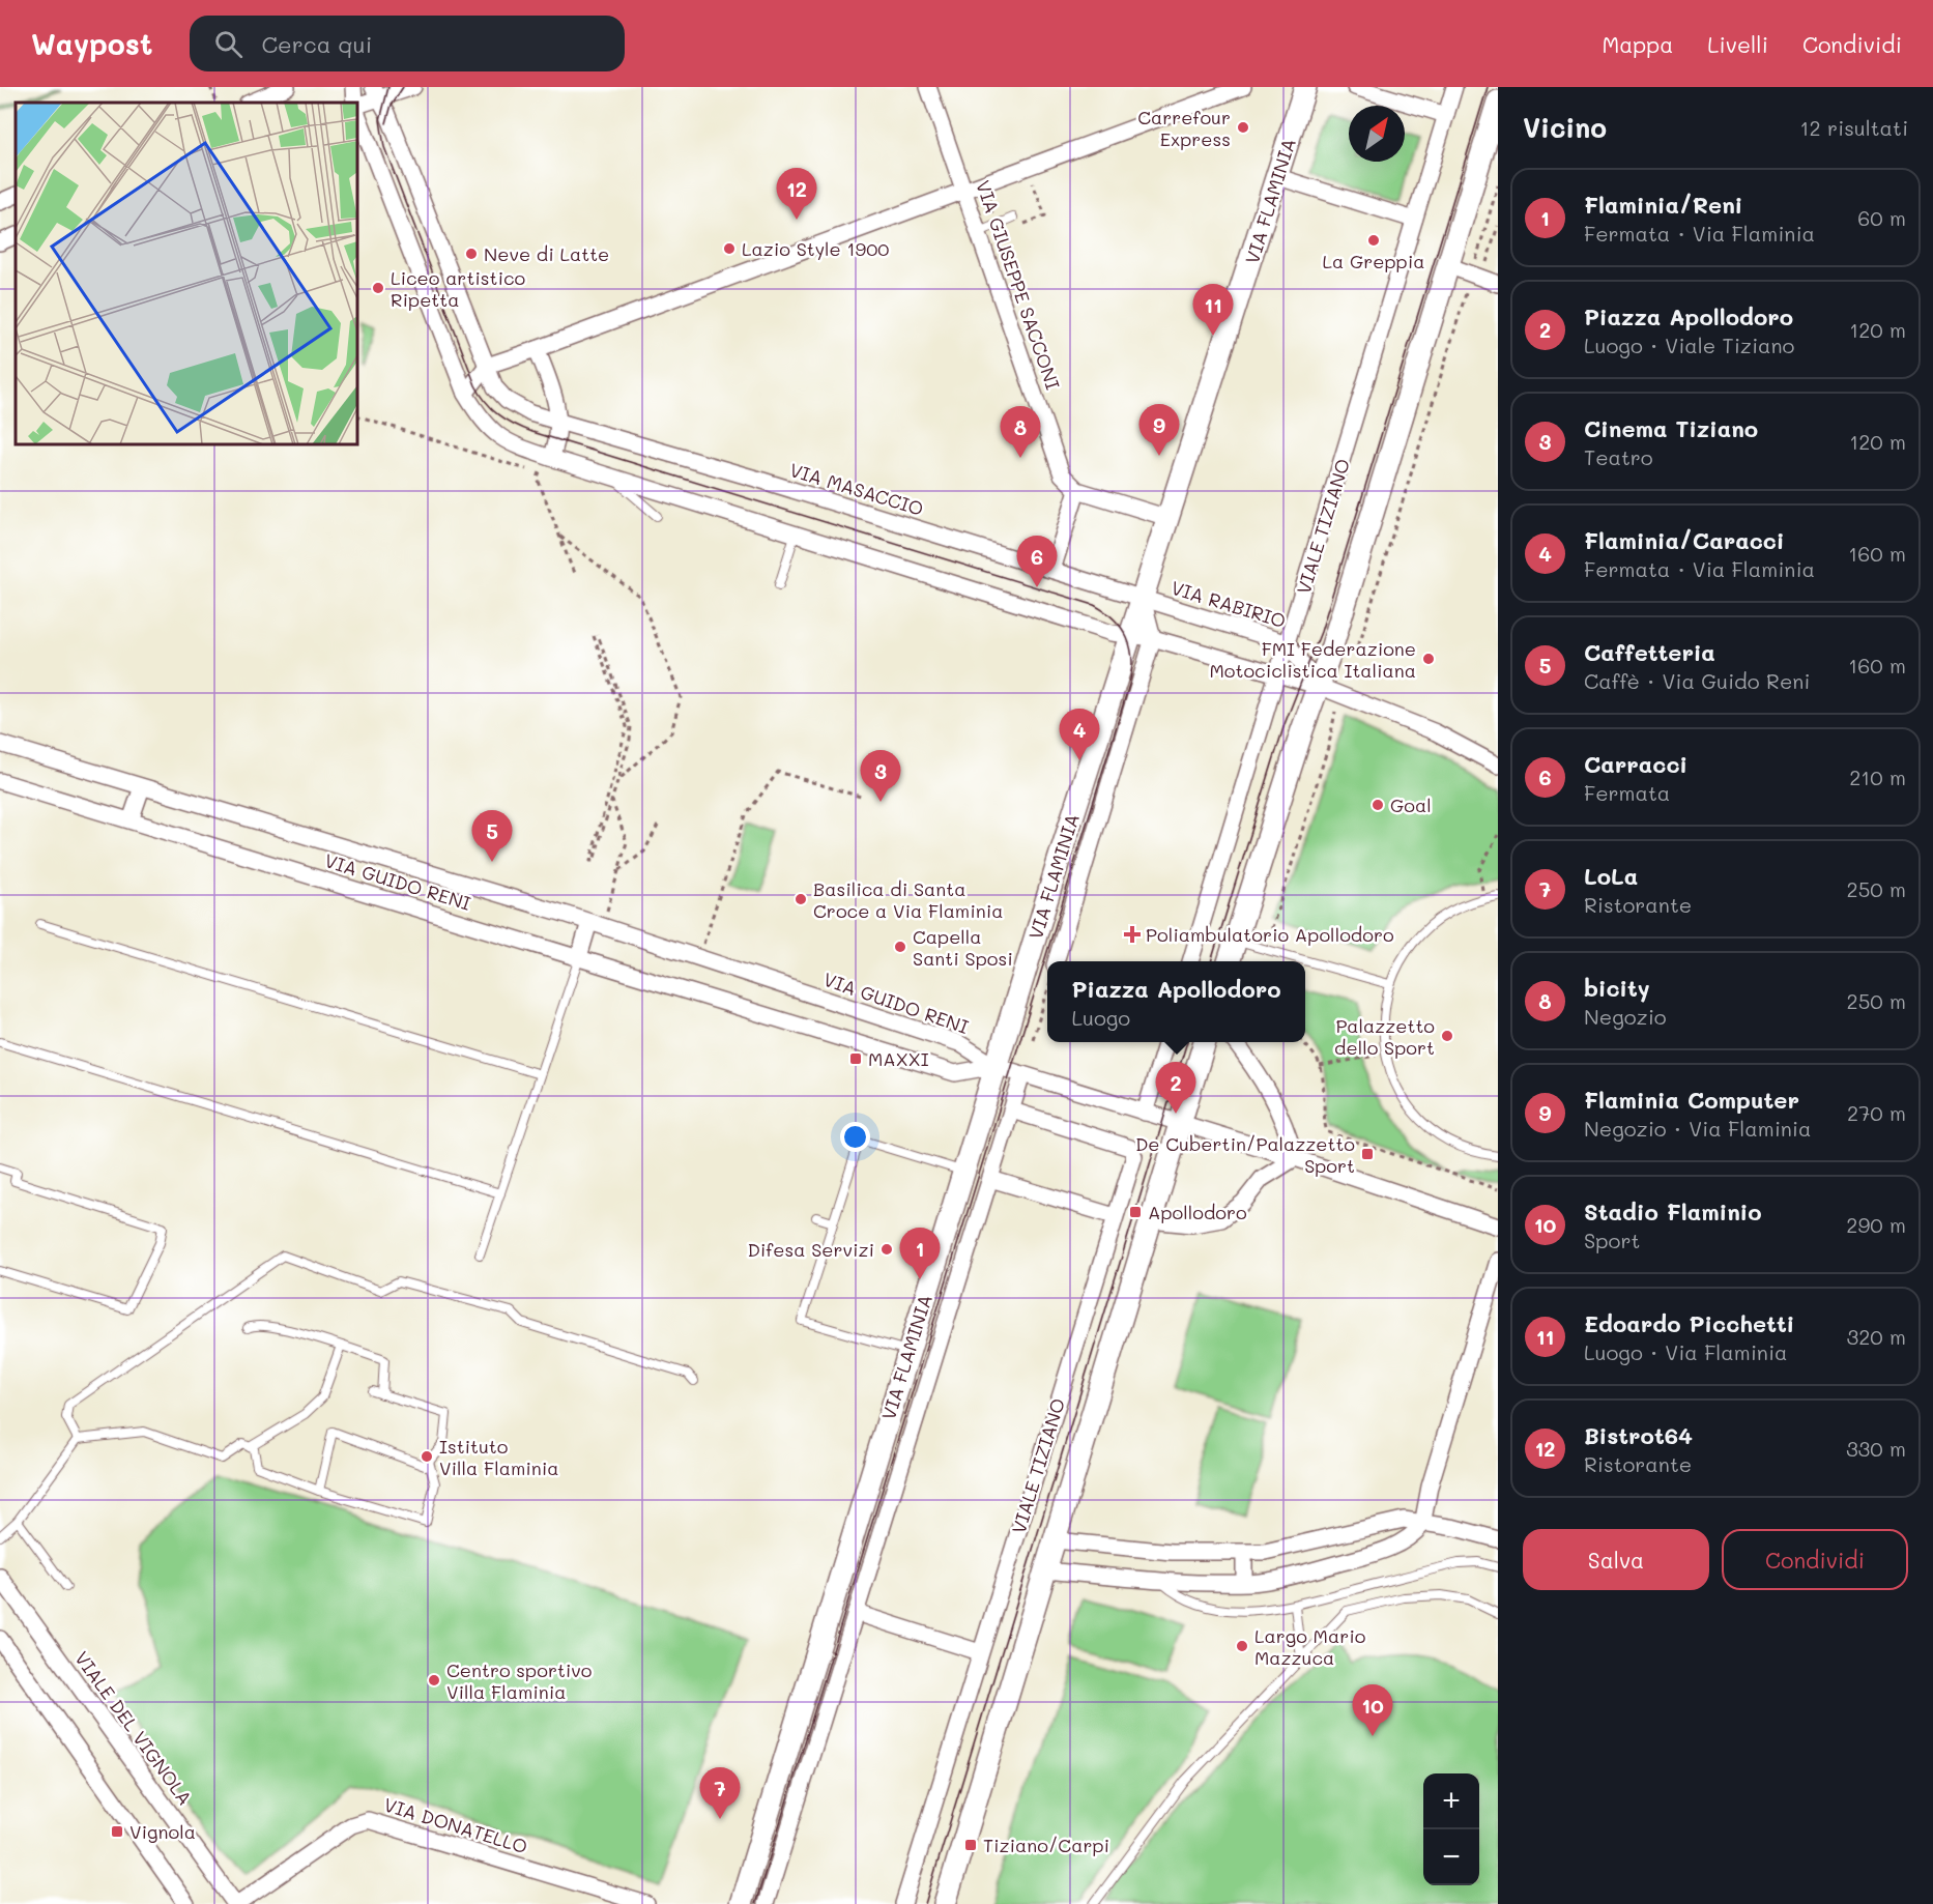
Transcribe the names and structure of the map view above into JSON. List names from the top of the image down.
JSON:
{
  "streets": {
    "street": [
      "VIA FLAMINIA",
      "VIA GIUSEPPE SACCONI",
      "VIA MASACCIO",
      "VIALE TIZIANO",
      "VIA RABIRIO",
      "VIA GUIDO RENI",
      "VIALE DEL VIGNOLA",
      "VIA DONATELLO"
    ]
  },
  "crossings": [
    ["VIA FLAMINIA", "VIA MASACCIO"],
    ["VIA FLAMINIA", "VIALE TIZIANO"],
    ["VIA FLAMINIA", "VIA RABIRIO"],
    ["VIA FLAMINIA", "VIA GUIDO RENI"],
    ["VIA MASACCIO", "VIA RABIRIO"],
    ["VIALE TIZIANO", "VIA RABIRIO"],
    ["VIALE DEL VIGNOLA", "VIA DONATELLO"]
  ],
  "places": {
    "other": [
      "Carrefour Express",
      "La Greppia",
      "Lazio Style 1900",
      "Neve di Latte",
      "Liceo artistico Ripetta",
      "FMI Federazione Motociclistica Italiana",
      "Goal",
      "Basilica di Santa Croce a Via Flaminia",
      "Capella Santi Sposi",
      "Palazzetto dello Sport",
      "Difesa Servizi",
      "Istituto Villa Flaminia",
      "Largo Mario Mazzuca",
      "Centro sportivo Villa Flaminia"
    ],
    "health": ["Poliambulatorio Apollodoro"],
    "transit": [
      "MAXXI",
      "De Cubertin/Palazzetto Sport",
      "Apollodoro",
      "Vignola",
      "Tiziano/Carpi"
    ]
  },
  "north": "top right",
  "page": {
    "header": "Waypost",
    "search": "Cerca qui",
    "nav": ["Mappa", "Livelli", "Condividi"],
    "heading": ["Vicino", "12 risultati"],
    "pins": [
      "12",
      "11",
      "9",
      "8",
      "6",
      "4",
      "3",
      "5",
      "2",
      "1",
      "10",
      "7"
    ],
    "list": [
      {
        "mark": "1",
        "name": "Flaminia/Reni",
        "note": "Fermata · Via Flaminia",
        "value": "60 m"
      },
      {
        "mark": "2",
        "name": "Piazza Apollodoro",
        "note": "Luogo · Viale Tiziano",
        "value": "120 m"
      },
      {
        "mark": "3",
        "name": "Cinema Tiziano",
        "note": "Teatro",
        "value": "120 m"
      },
      {
        "mark": "4",
        "name": "Flaminia/Caracci",
        "note": "Fermata · Via Flaminia",
        "value": "160 m"
      },
      {
        "mark": "5",
        "name": "Caffetteria",
        "note": "Caffè · Via Guido Reni",
        "value": "160 m"
      },
      {
        "mark": "6",
        "name": "Carracci",
        "note": "Fermata",
        "value": "210 m"
      },
      {
        "mark": "7",
        "name": "LoLa",
        "note": "Ristorante",
        "value": "250 m"
      },
      {
        "mark": "8",
        "name": "bicity",
        "note": "Negozio",
        "value": "250 m"
      },
      {
        "mark": "9",
        "name": "Flaminia Computer",
        "note": "Negozio · Via Flaminia",
        "value": "270 m"
      },
      {
        "mark": "10",
        "name": "Stadio Flaminio",
        "note": "Sport",
        "value": "290 m"
      },
      {
        "mark": "11",
        "name": "Edoardo Picchetti",
        "note": "Luogo · Via Flaminia",
        "value": "320 m"
      },
      {
        "mark": "12",
        "name": "Bistrot64",
        "note": "Ristorante",
        "value": "330 m"
      }
    ],
    "popup": ["Piazza Apollodoro", "Luogo"],
    "buttons": ["Salva", "Condividi"],
    "map_buttons": ["+", "−"]
  }
}
